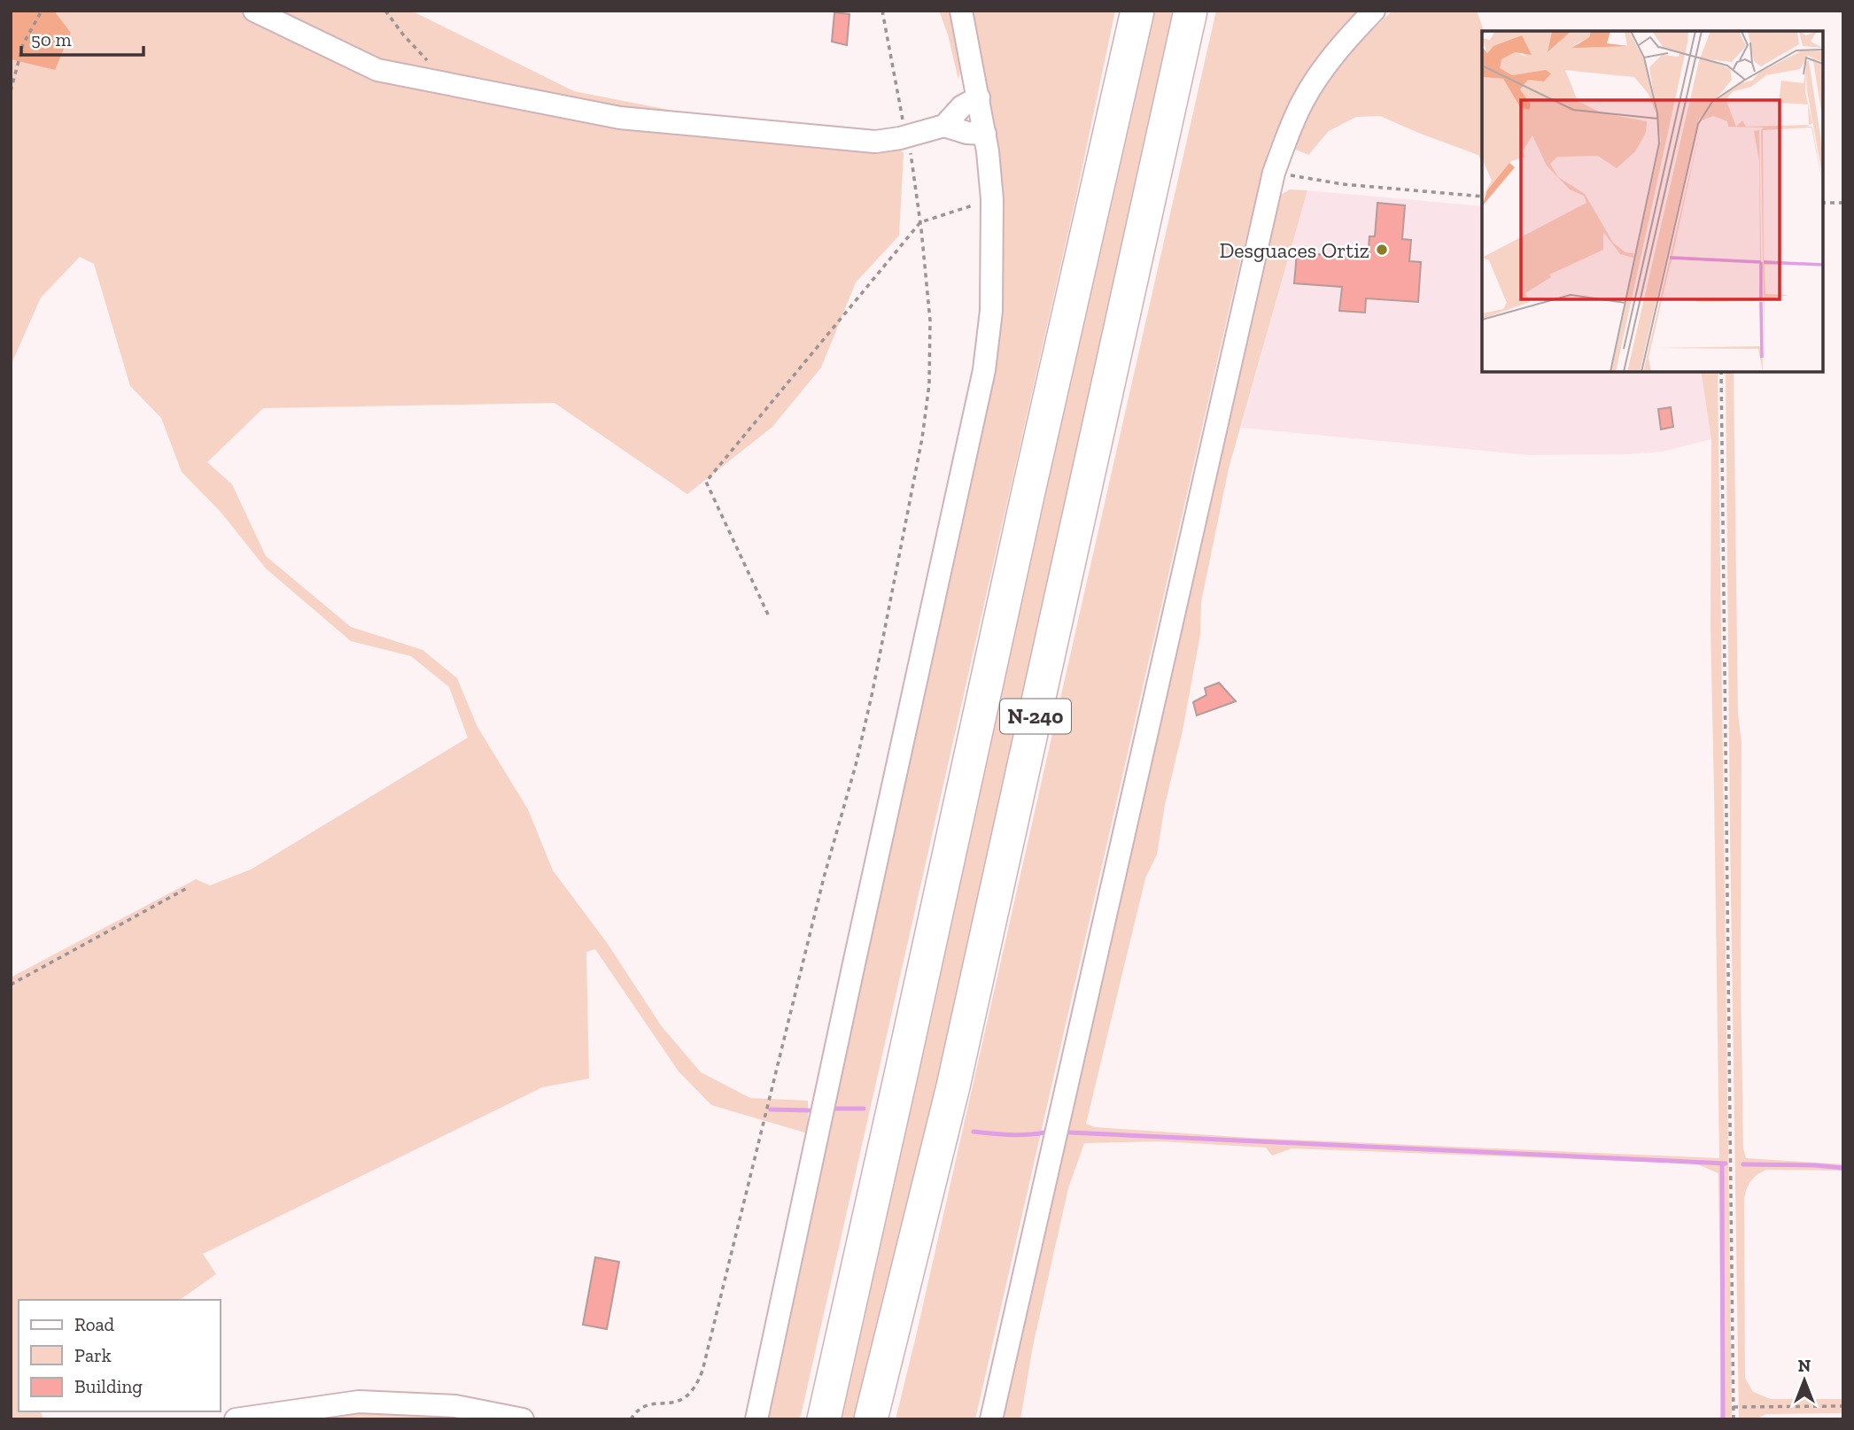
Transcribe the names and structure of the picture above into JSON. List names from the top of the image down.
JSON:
{
  "streets": {
    "highway": ["N-240"]
  },
  "places": ["Desguaces Ortiz"],
  "legend": ["Road", "Park", "Building"],
  "scale_bar": "50 m",
  "north": "top"
}
